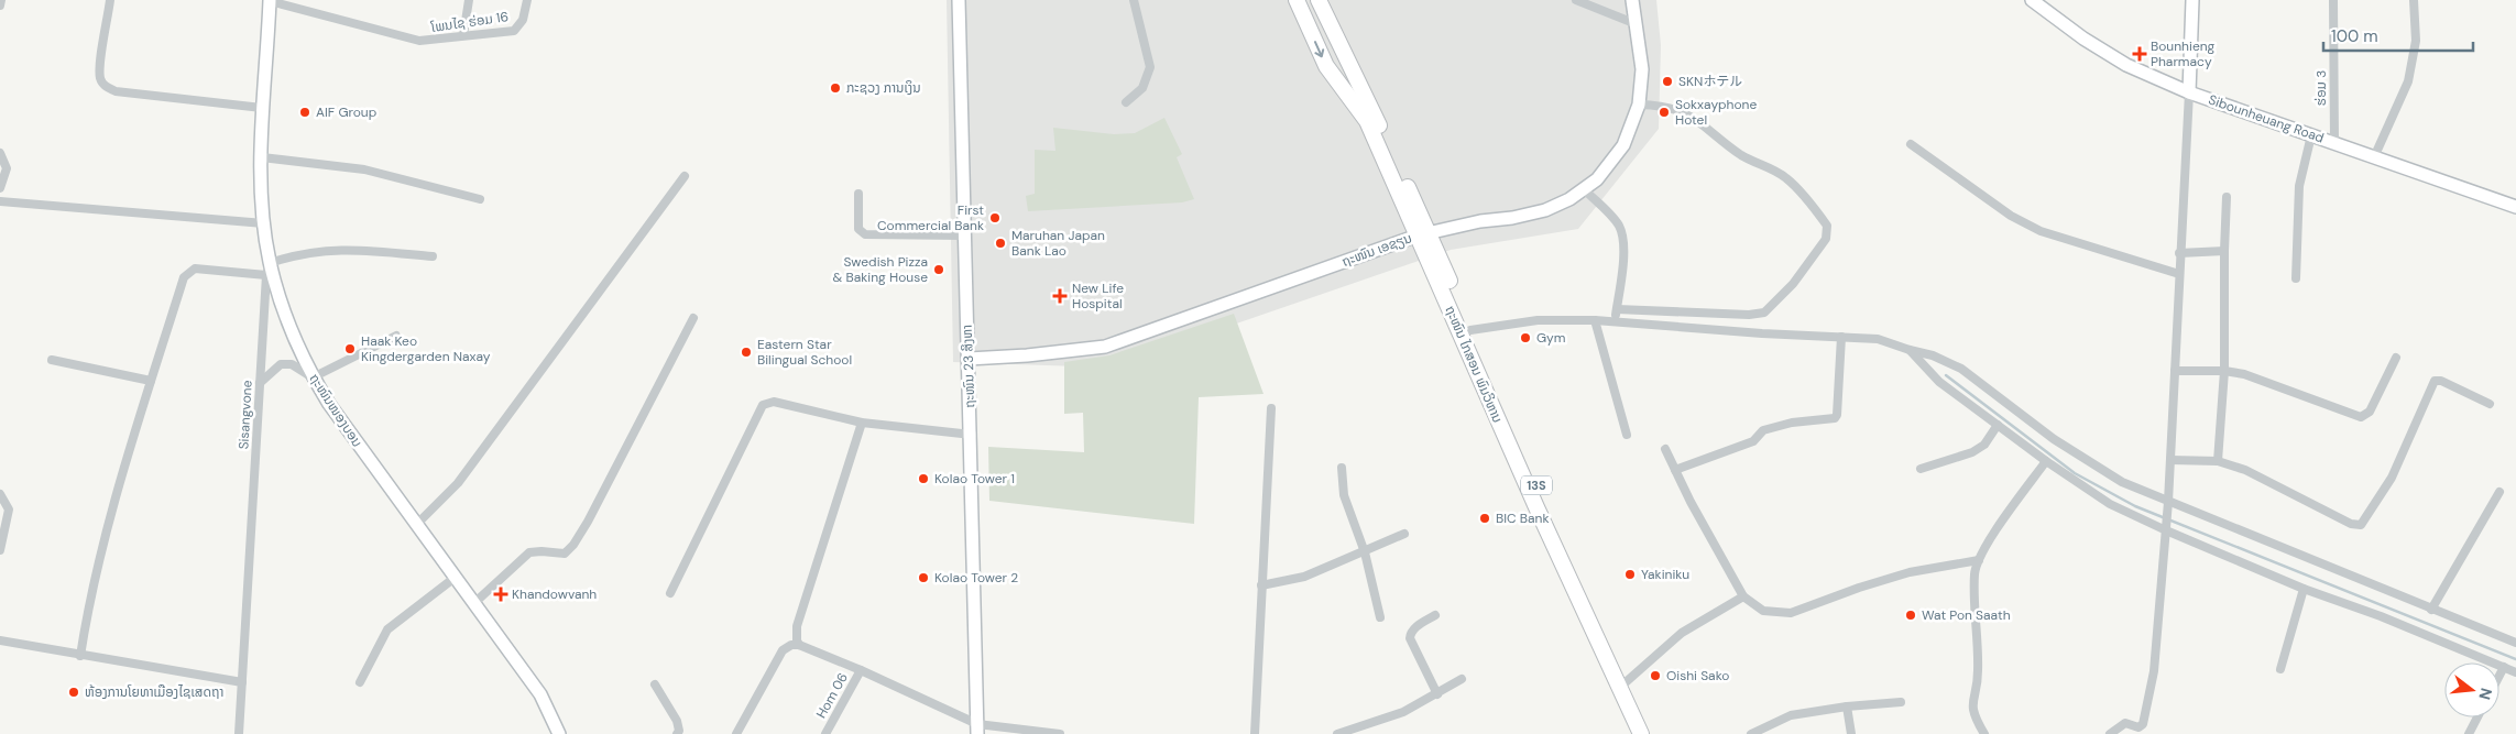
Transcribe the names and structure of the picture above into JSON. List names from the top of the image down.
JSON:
{
  "streets": {
    "highway": ["ຖະໜົນ ໄກສອນ ພົມວິຫານ", "13S"],
    "main road": [
      "Sibounheuang Road",
      "ຖະໜົນ ເອຊຽນ",
      "ຖະໜົນ 23 ສິງຫາ",
      "ຖະໜົນໜອງບອນ"
    ],
    "street": [
      "ໂພນໄຊ ຮ່ອມ 16",
      "ຮ່ອມ 3",
      "Sisangvone",
      "Hom 06"
    ]
  },
  "crossings": [
    ["ໂພນໄຊ ຮ່ອມ 16", "ຖະໜົນໜອງບອນ"],
    ["ຮ່ອມ 3", "Sibounheuang Road"],
    ["ຖະໜົນ ເອຊຽນ", "ຖະໜົນ ໄກສອນ ພົມວິຫານ"],
    ["ຖະໜົນ ເອຊຽນ", "ຖະໜົນ 23 ສິງຫາ"],
    ["ຖະໜົນໜອງບອນ", "Sisangvone"]
  ],
  "places": {
    "health": ["Bounhieng Pharmacy", "New Life Hospital", "Khandowvanh"],
    "other": [
      "SKNホテル",
      "ກະຊວງ ການເງິນ",
      "AIF Group",
      "Sokxayphone Hotel",
      "First Commercial Bank",
      "Maruhan Japan Bank Lao",
      "Swedish Pizza & Baking House",
      "Gym",
      "Haak Keo Kingdergarden Naxay",
      "Eastern Star Bilingual School",
      "Kolao Tower 1",
      "BIC Bank",
      "Yakiniku",
      "Kolao Tower 2",
      "Wat Pon Saath",
      "Oishi Sako",
      "ຫ້ອງການໂຍທາເມືອງໄຊເສດຖາ"
    ]
  },
  "scale_bar": "100 m",
  "north": "right"
}
